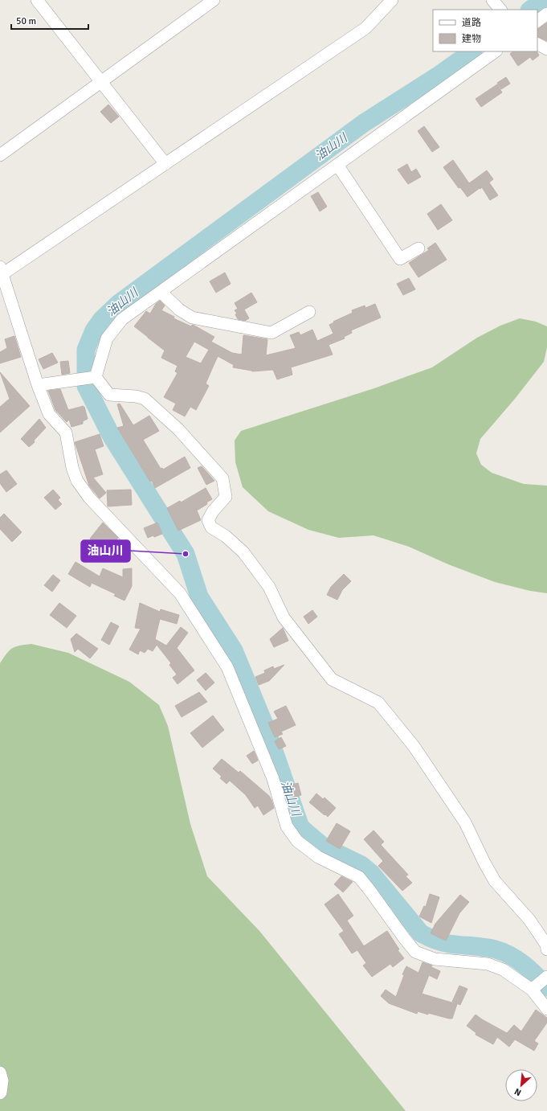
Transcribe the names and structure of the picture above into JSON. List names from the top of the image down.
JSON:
{
  "water": ["油山川"],
  "places": ["油山川"],
  "legend": ["道路", "建物"],
  "scale_bar": "50 m",
  "north": "bottom left"
}
